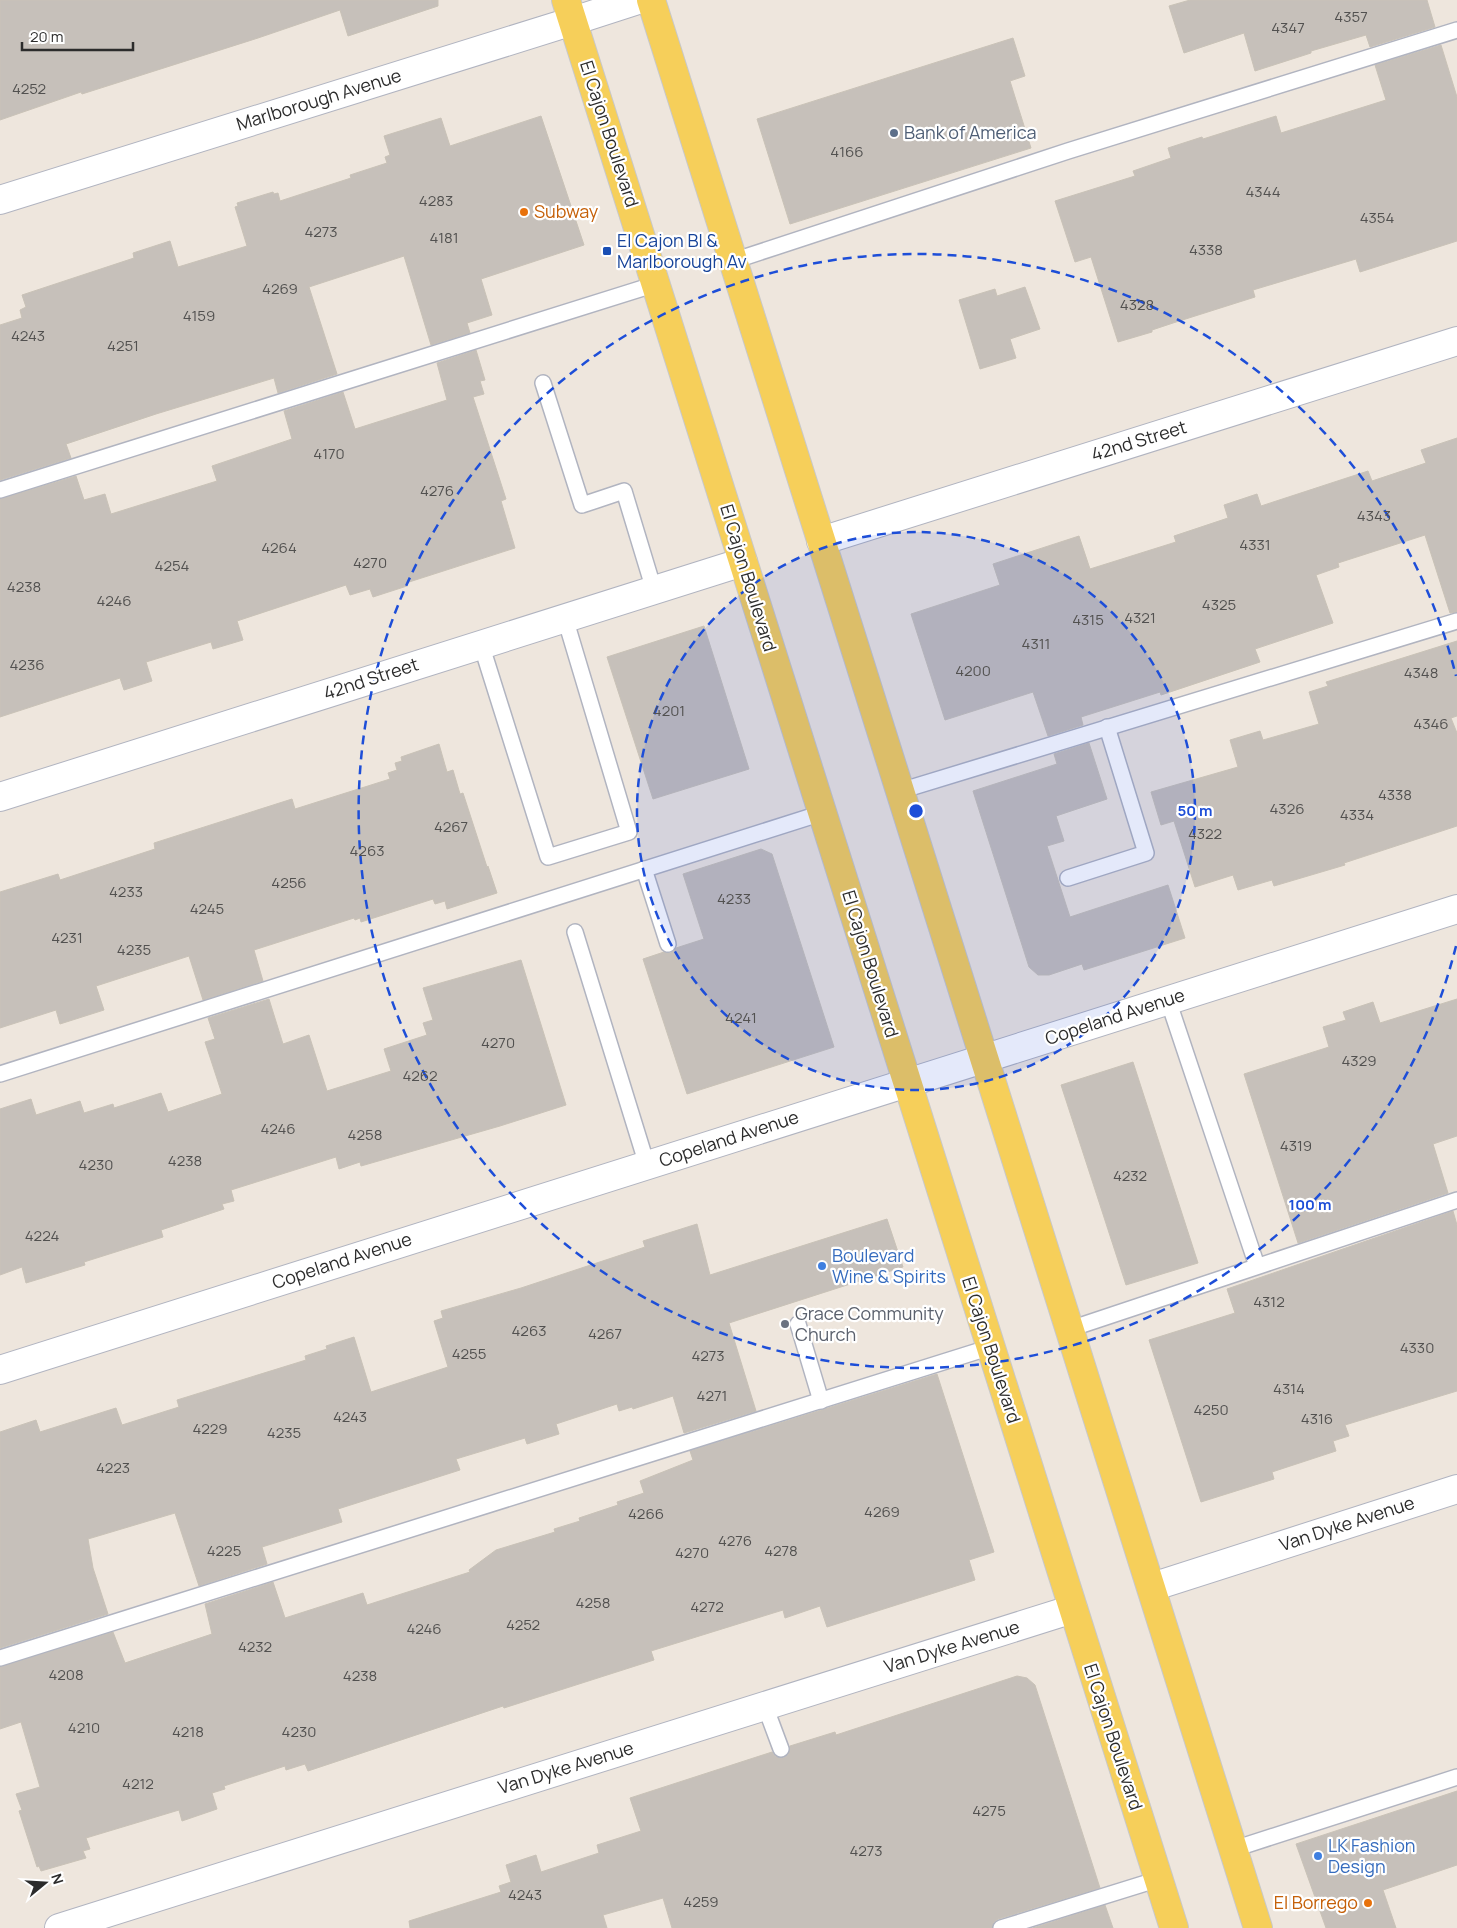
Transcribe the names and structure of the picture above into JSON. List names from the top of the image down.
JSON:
{
  "streets": {
    "main road": ["El Cajon Boulevard"],
    "street": [
      "Marlborough Avenue",
      "42nd Street",
      "Copeland Avenue",
      "Van Dyke Avenue"
    ]
  },
  "crossings": [
    ["Marlborough Avenue", "El Cajon Boulevard"],
    ["El Cajon Boulevard", "42nd Street"],
    ["El Cajon Boulevard", "Copeland Avenue"],
    ["El Cajon Boulevard", "Van Dyke Avenue"]
  ],
  "places": {
    "other": [
      "Bank of America",
      "Subway",
      "Boulevard Wine & Spirits",
      "Grace Community Church",
      "LK Fashion Design",
      "El Borrego"
    ],
    "transit": ["El Cajon Bl & Marlborough Av"]
  },
  "house_numbers": [
    "4357",
    "4347",
    "4252",
    "4166",
    "4344",
    "4283",
    "4354",
    "4273",
    "4181",
    "4338",
    "4269",
    "4328",
    "4159",
    "4243",
    "4251",
    "4170",
    "4276",
    "4343",
    "4331",
    "4264",
    "4270",
    "4254",
    "4238",
    "4246",
    "4325",
    "4321",
    "4315",
    "4311",
    "4236",
    "4200",
    "4348",
    "4201",
    "4346",
    "4338",
    "4326",
    "4334",
    "4267",
    "4322",
    "4263",
    "4256",
    "4233",
    "4233",
    "4245",
    "4231",
    "4235",
    "4241",
    "4270",
    "4329",
    "4262",
    "4246",
    "4258",
    "4319",
    "4238",
    "4230",
    "4232",
    "4224",
    "4312",
    "4263",
    "4267",
    "4330",
    "4255",
    "4273",
    "4314",
    "4271",
    "4250",
    "4243",
    "4316",
    "4229",
    "4235",
    "4223",
    "4269",
    "4266",
    "4276",
    "4225",
    "4278",
    "4270",
    "4258",
    "4272",
    "4252",
    "4246",
    "4232",
    "4208",
    "4238",
    "4210",
    "4218",
    "4230",
    "4212",
    "4275",
    "4273",
    "4243",
    "4259"
  ],
  "scale_bar": "20 m",
  "north": "right",
  "rings": ["50 m", "100 m"]
}
